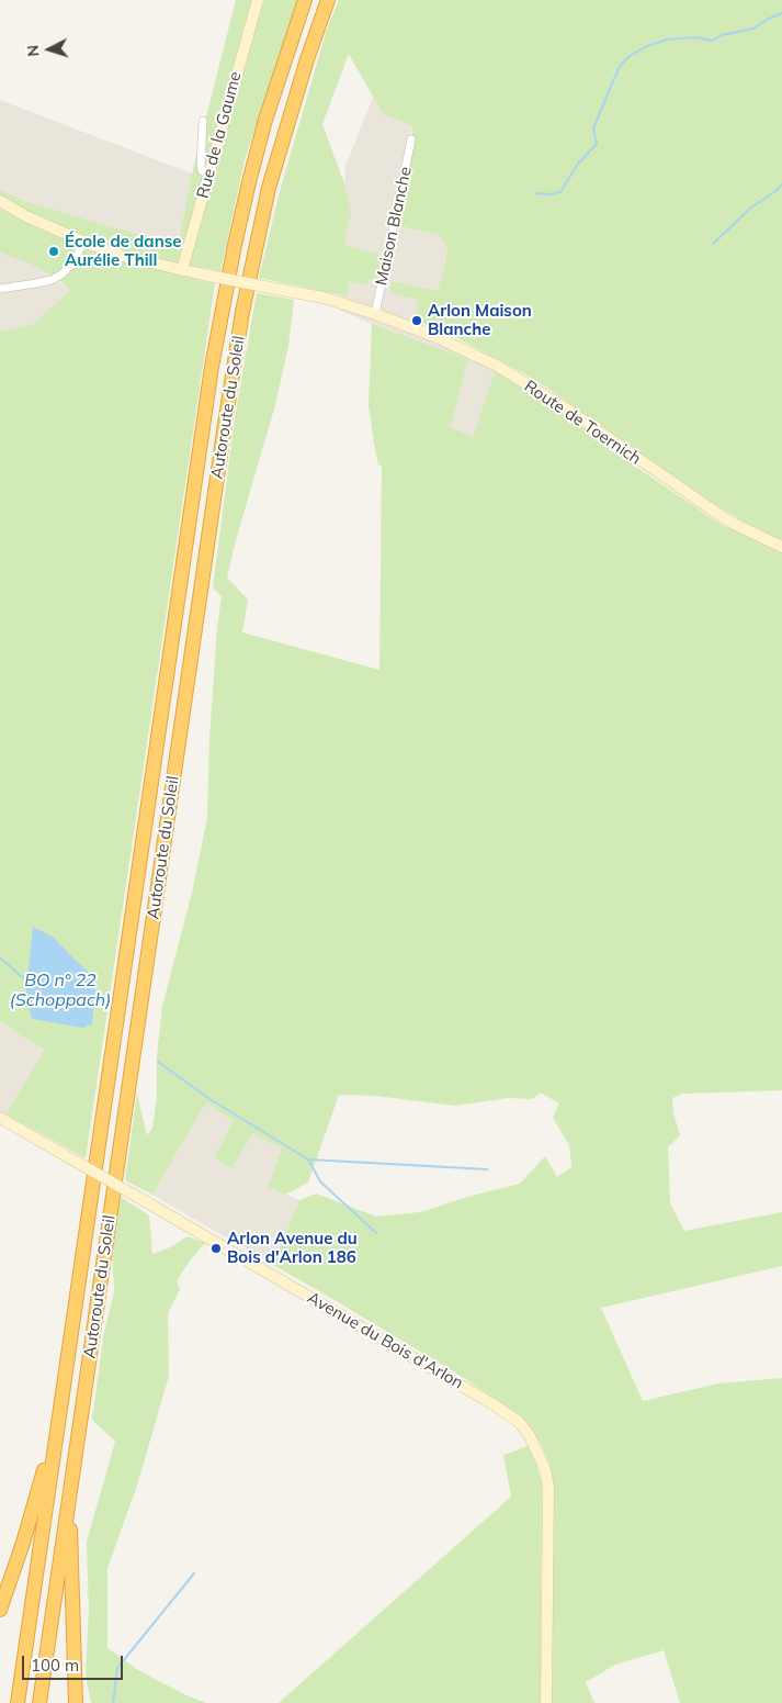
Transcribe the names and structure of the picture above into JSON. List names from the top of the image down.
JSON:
{
  "streets": {
    "highway": ["Autoroute du Soleil"],
    "main road": ["Rue de la Gaume", "Route de Toernich", "Avenue du Bois d'Arlon"],
    "street": ["Maison Blanche"]
  },
  "crossings": [
    ["Rue de la Gaume", "Route de Toernich"],
    ["Maison Blanche", "Route de Toernich"]
  ],
  "water": ["BO n° 22 (Schoppach)"],
  "places": ["École de danse Aurélie Thill", "Arlon Maison Blanche", "Arlon Avenue du Bois d'Arlon 186"],
  "scale_bar": "100 m",
  "north": "left"
}
